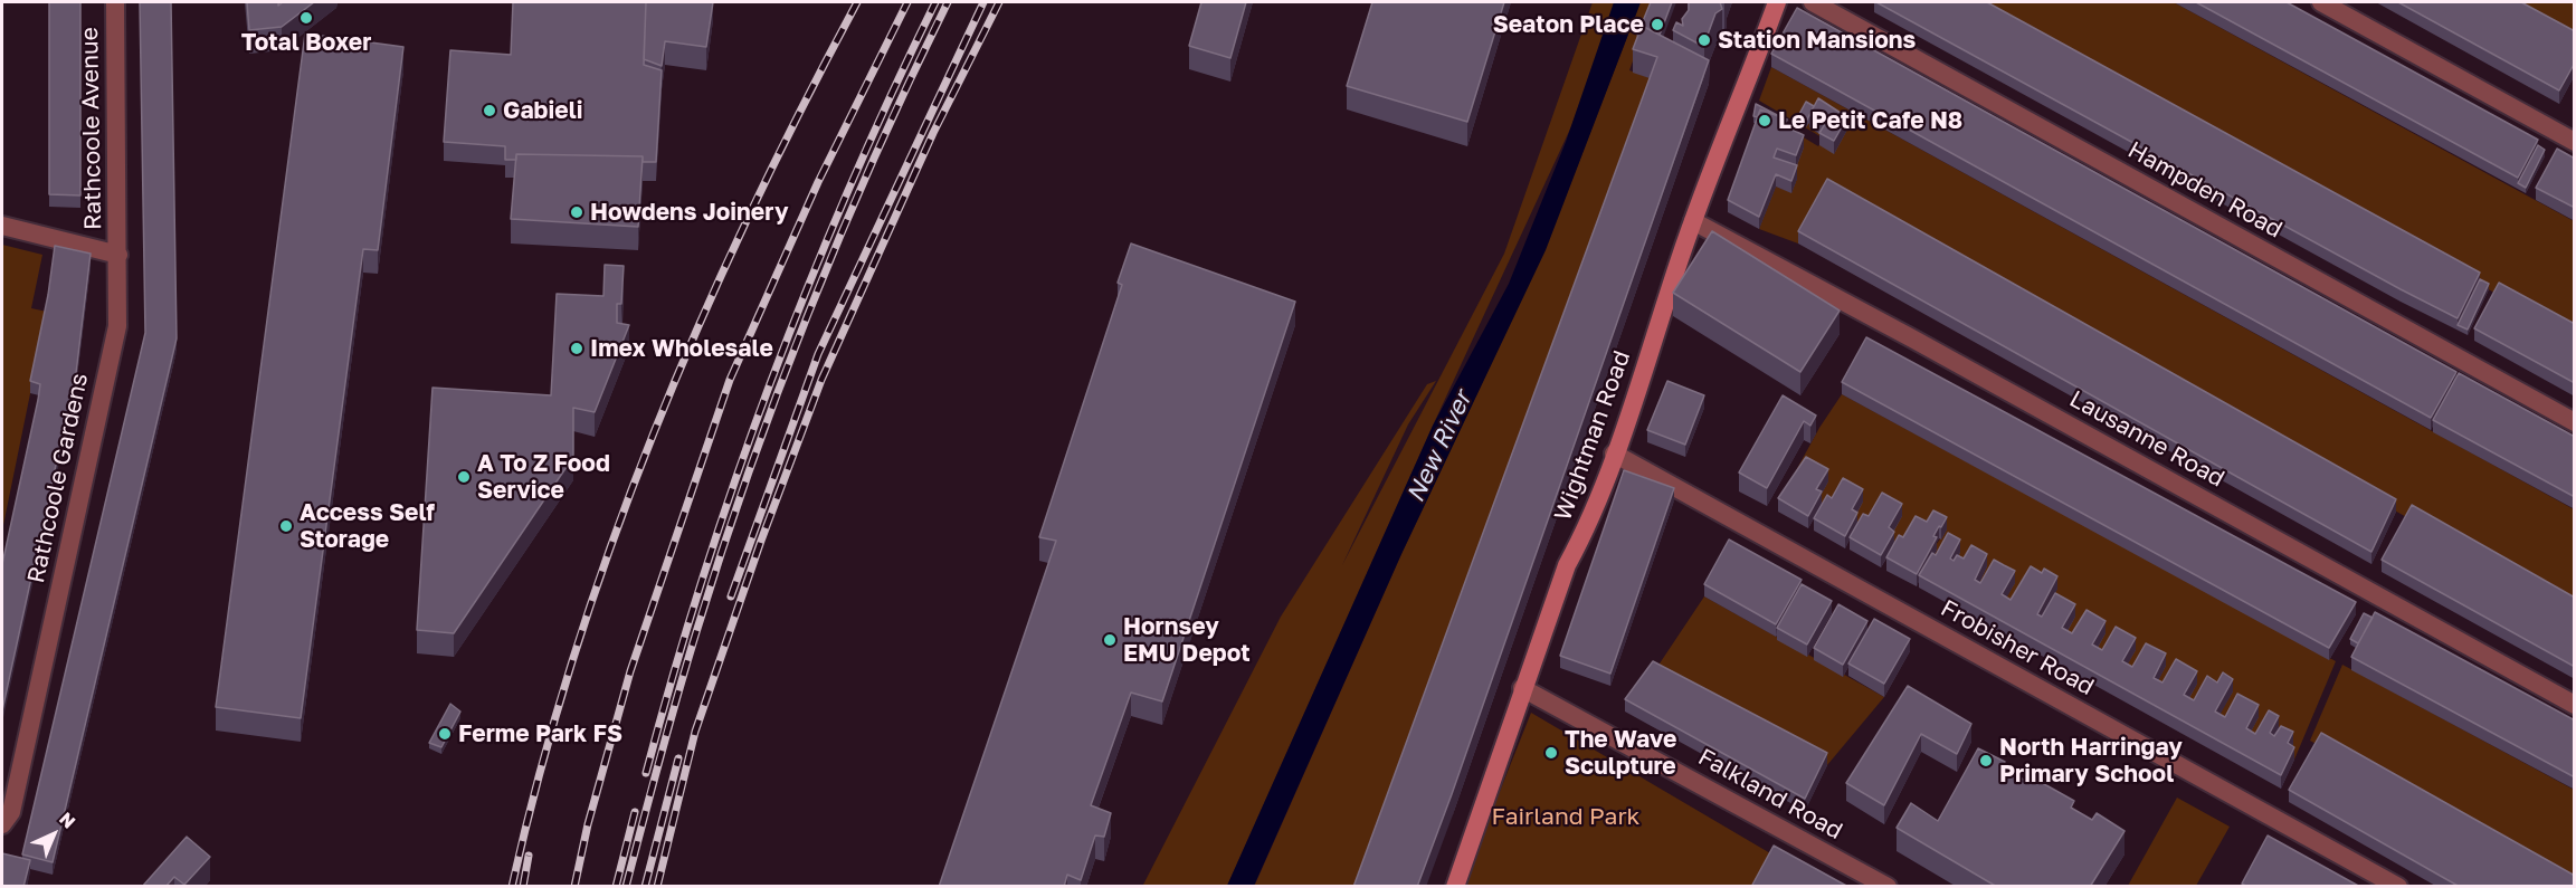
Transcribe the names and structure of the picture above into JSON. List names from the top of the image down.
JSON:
{
  "streets": {
    "main road": ["Wightman Road"],
    "street": [
      "Rathcoole Avenue",
      "Hampden Road",
      "Lausanne Road",
      "Rathcoole Gardens",
      "Frobisher Road",
      "Falkland Road"
    ]
  },
  "crossings": [
    ["Rathcoole Avenue", "Rathcoole Gardens"],
    ["Wightman Road", "Lausanne Road"],
    ["Wightman Road", "Frobisher Road"],
    ["Wightman Road", "Falkland Road"]
  ],
  "water": ["New River"],
  "parks": ["Fairland Park"],
  "places": [
    "Total Boxer",
    "Seaton Place",
    "Station Mansions",
    "Gabieli",
    "Le Petit Cafe N8",
    "Howdens Joinery",
    "Imex Wholesale",
    "A To Z Food Service",
    "Access Self Storage",
    "Hornsey EMU Depot",
    "Ferme Park FS",
    "The Wave Sculpture",
    "North Harringay Primary School"
  ],
  "north": "top right"
}
